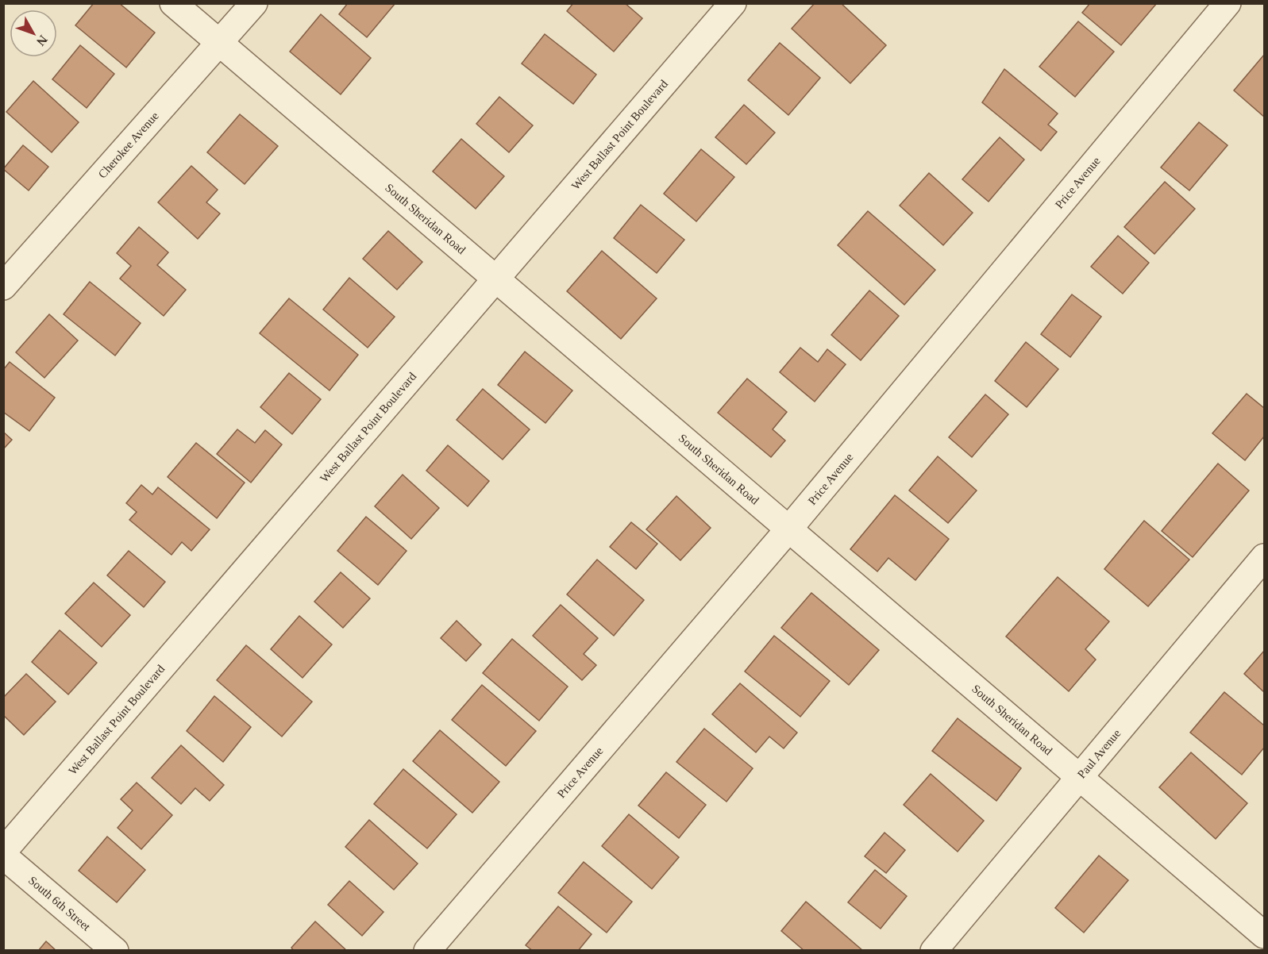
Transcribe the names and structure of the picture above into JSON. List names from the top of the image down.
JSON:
{
  "streets": {
    "street": [
      "West Ballast Point Boulevard",
      "Cherokee Avenue",
      "Price Avenue",
      "South Sheridan Road",
      "Paul Avenue",
      "South 6th Street"
    ]
  },
  "crossings": [
    ["West Ballast Point Boulevard", "South Sheridan Road"],
    ["Cherokee Avenue", "South Sheridan Road"],
    ["Price Avenue", "South Sheridan Road"],
    ["South Sheridan Road", "Paul Avenue"]
  ],
  "north": "bottom right"
}
